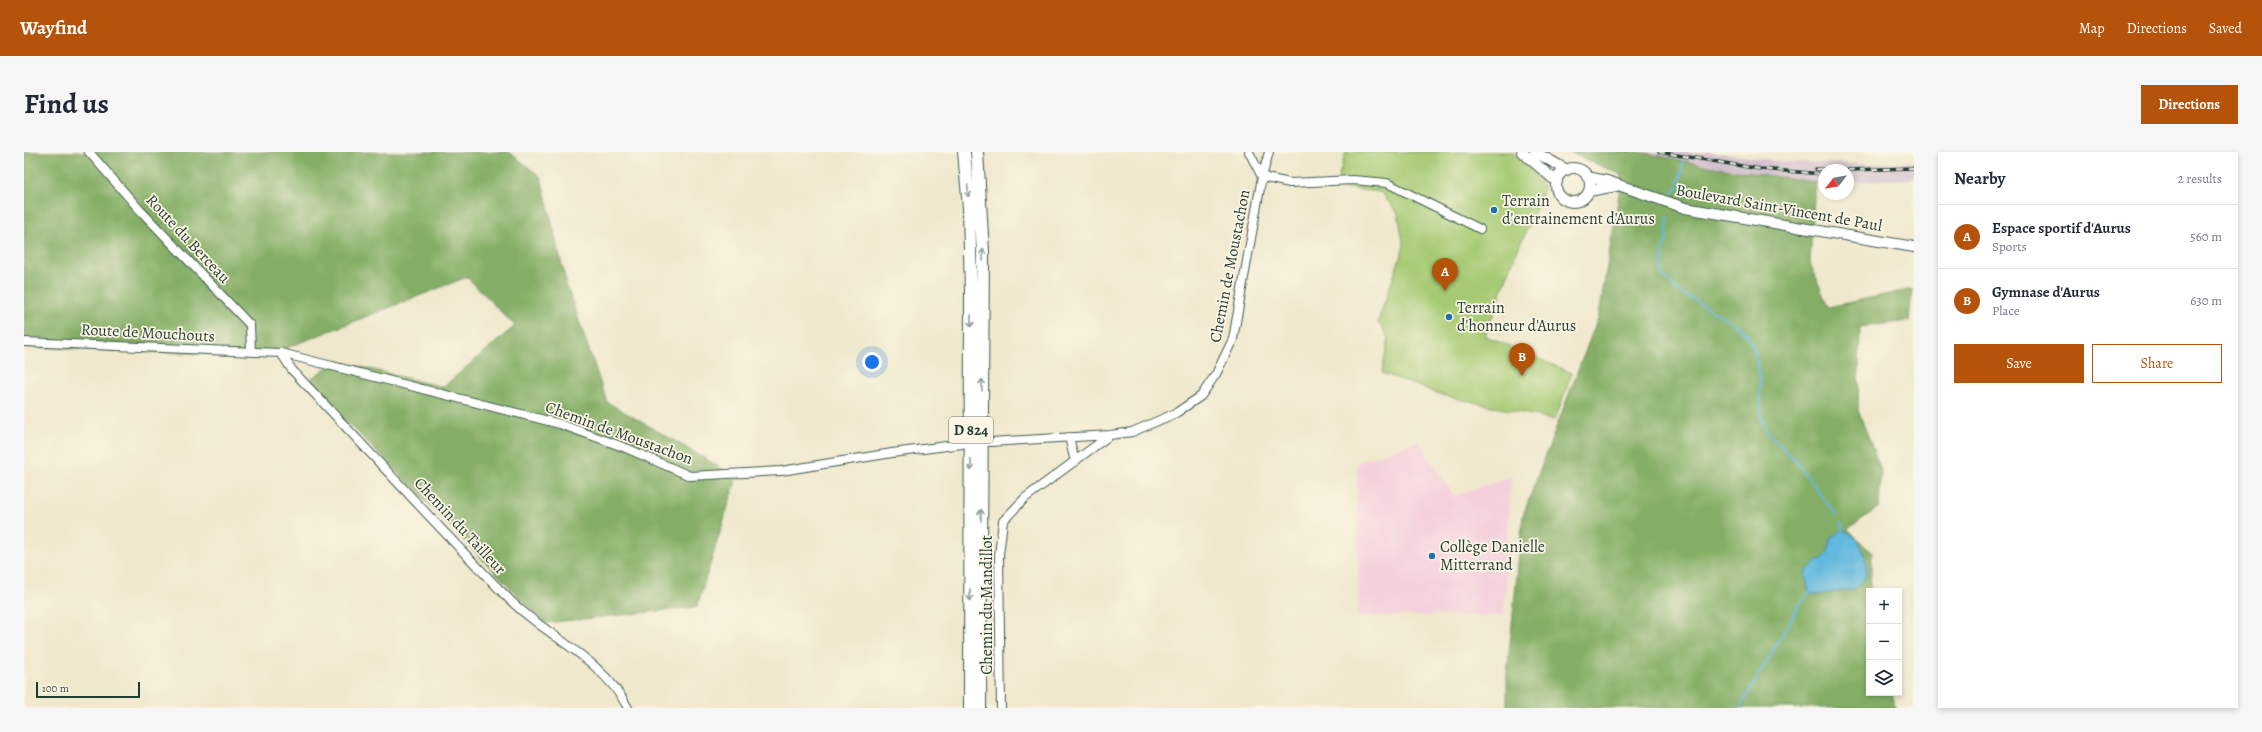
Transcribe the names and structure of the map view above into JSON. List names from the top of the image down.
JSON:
{
  "streets": {
    "highway": ["D 824"],
    "main road": ["Boulevard Saint-Vincent de Paul"],
    "street": [
      "Route du Berceau",
      "Chemin de Moustachon",
      "Route de Mouchouts",
      "Chemin du Tailleur",
      "Chemin du Mandillot"
    ]
  },
  "crossings": [
    ["Route du Berceau", "Route de Mouchouts"],
    ["Chemin de Moustachon", "Route de Mouchouts"],
    ["Chemin de Moustachon", "Chemin du Tailleur"],
    ["Chemin de Moustachon", "Chemin du Mandillot"]
  ],
  "places": ["Terrain d'entrainement d'Aurus", "Terrain d'honneur d'Aurus", "Collège Danielle Mitterrand"],
  "scale_bar": "100 m",
  "north": "bottom left",
  "page": {
    "header": "Wayfind",
    "nav": ["Map", "Directions", "Saved"],
    "title": "Find us",
    "buttons": [
      "Directions",
      ["Save", "Share"]
    ],
    "heading": ["Nearby", "2 results"],
    "list": [
      {
        "mark": "A",
        "name": "Espace sportif d'Aurus",
        "note": "Sports",
        "value": "560 m"
      },
      {
        "mark": "B",
        "name": "Gymnase d'Aurus",
        "note": "Place",
        "value": "630 m"
      }
    ],
    "pins": ["A", "B"],
    "map_buttons": ["+", "−"],
    "scale": "100 m"
  }
}
